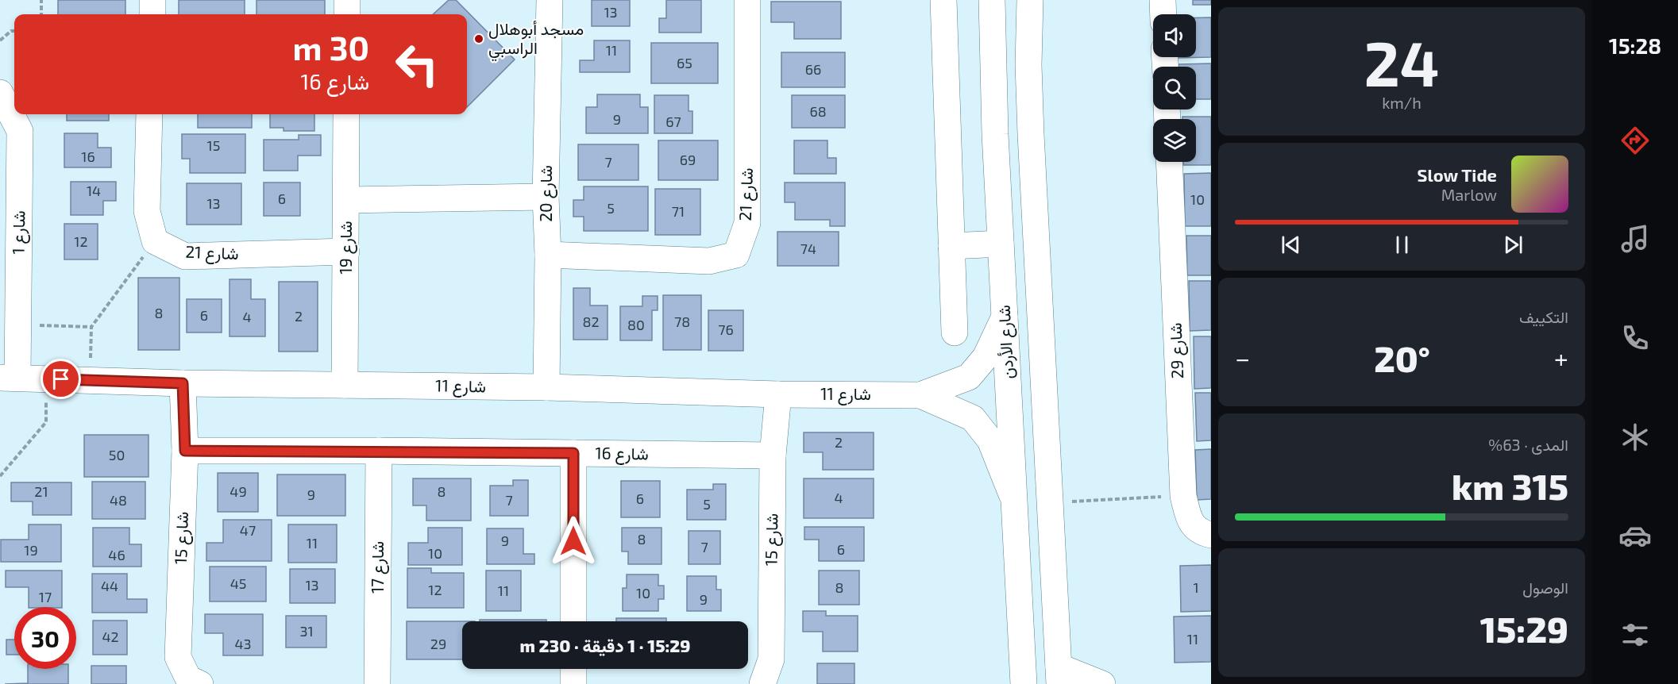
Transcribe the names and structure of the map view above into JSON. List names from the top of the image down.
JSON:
{
  "streets": {
    "street": [
      "شارع 20",
      "شارع 21",
      "شارع 1",
      "شارع 19",
      "شارع الأردن",
      "شارع 29",
      "شارع 11",
      "شارع 16",
      "شارع 15",
      "شارع 17"
    ]
  },
  "crossings": [
    ["شارع 20", "شارع 21"],
    ["شارع 20", "شارع 11"],
    ["شارع 21", "شارع 19"],
    ["شارع 1", "شارع 11"],
    ["شارع 19", "شارع 11"],
    ["شارع الأردن", "شارع 11"],
    ["شارع 11", "شارع 15"],
    ["شارع 16", "شارع 15"],
    ["شارع 16", "شارع 17"]
  ],
  "places": ["مسجد أبوهلال الراسبي"],
  "house_numbers": [
    "13",
    "11",
    "65",
    "66",
    "68",
    "9",
    "67",
    "15",
    "16",
    "69",
    "7",
    "14",
    "6",
    "10",
    "13",
    "5",
    "71",
    "12",
    "74",
    "8",
    "6",
    "2",
    "4",
    "82",
    "78",
    "80",
    "76",
    "2",
    "50",
    "21",
    "49",
    "8",
    "9",
    "4",
    "6",
    "48",
    "7",
    "5",
    "47",
    "8",
    "9",
    "11",
    "7",
    "6",
    "19",
    "10",
    "46",
    "45",
    "13",
    "44",
    "8",
    "1",
    "12",
    "11",
    "10",
    "17",
    "9",
    "31",
    "42",
    "11",
    "43",
    "29"
  ],
  "page": {
    "tabs": "15:28",
    "tile": [
      ["24", "km/h"],
      "التكييف",
      ["المدى · 63%", "315 km"],
      ["الوصول", "15:29"]
    ],
    "turn": ["30 m", "شارع 16"],
    "song": ["Slow Tide", "Marlow"],
    "heat": ["−", "20°", "+"],
    "limit": "30",
    "trip": "15:29 · 1 دقيقة · 230 m"
  }
}
